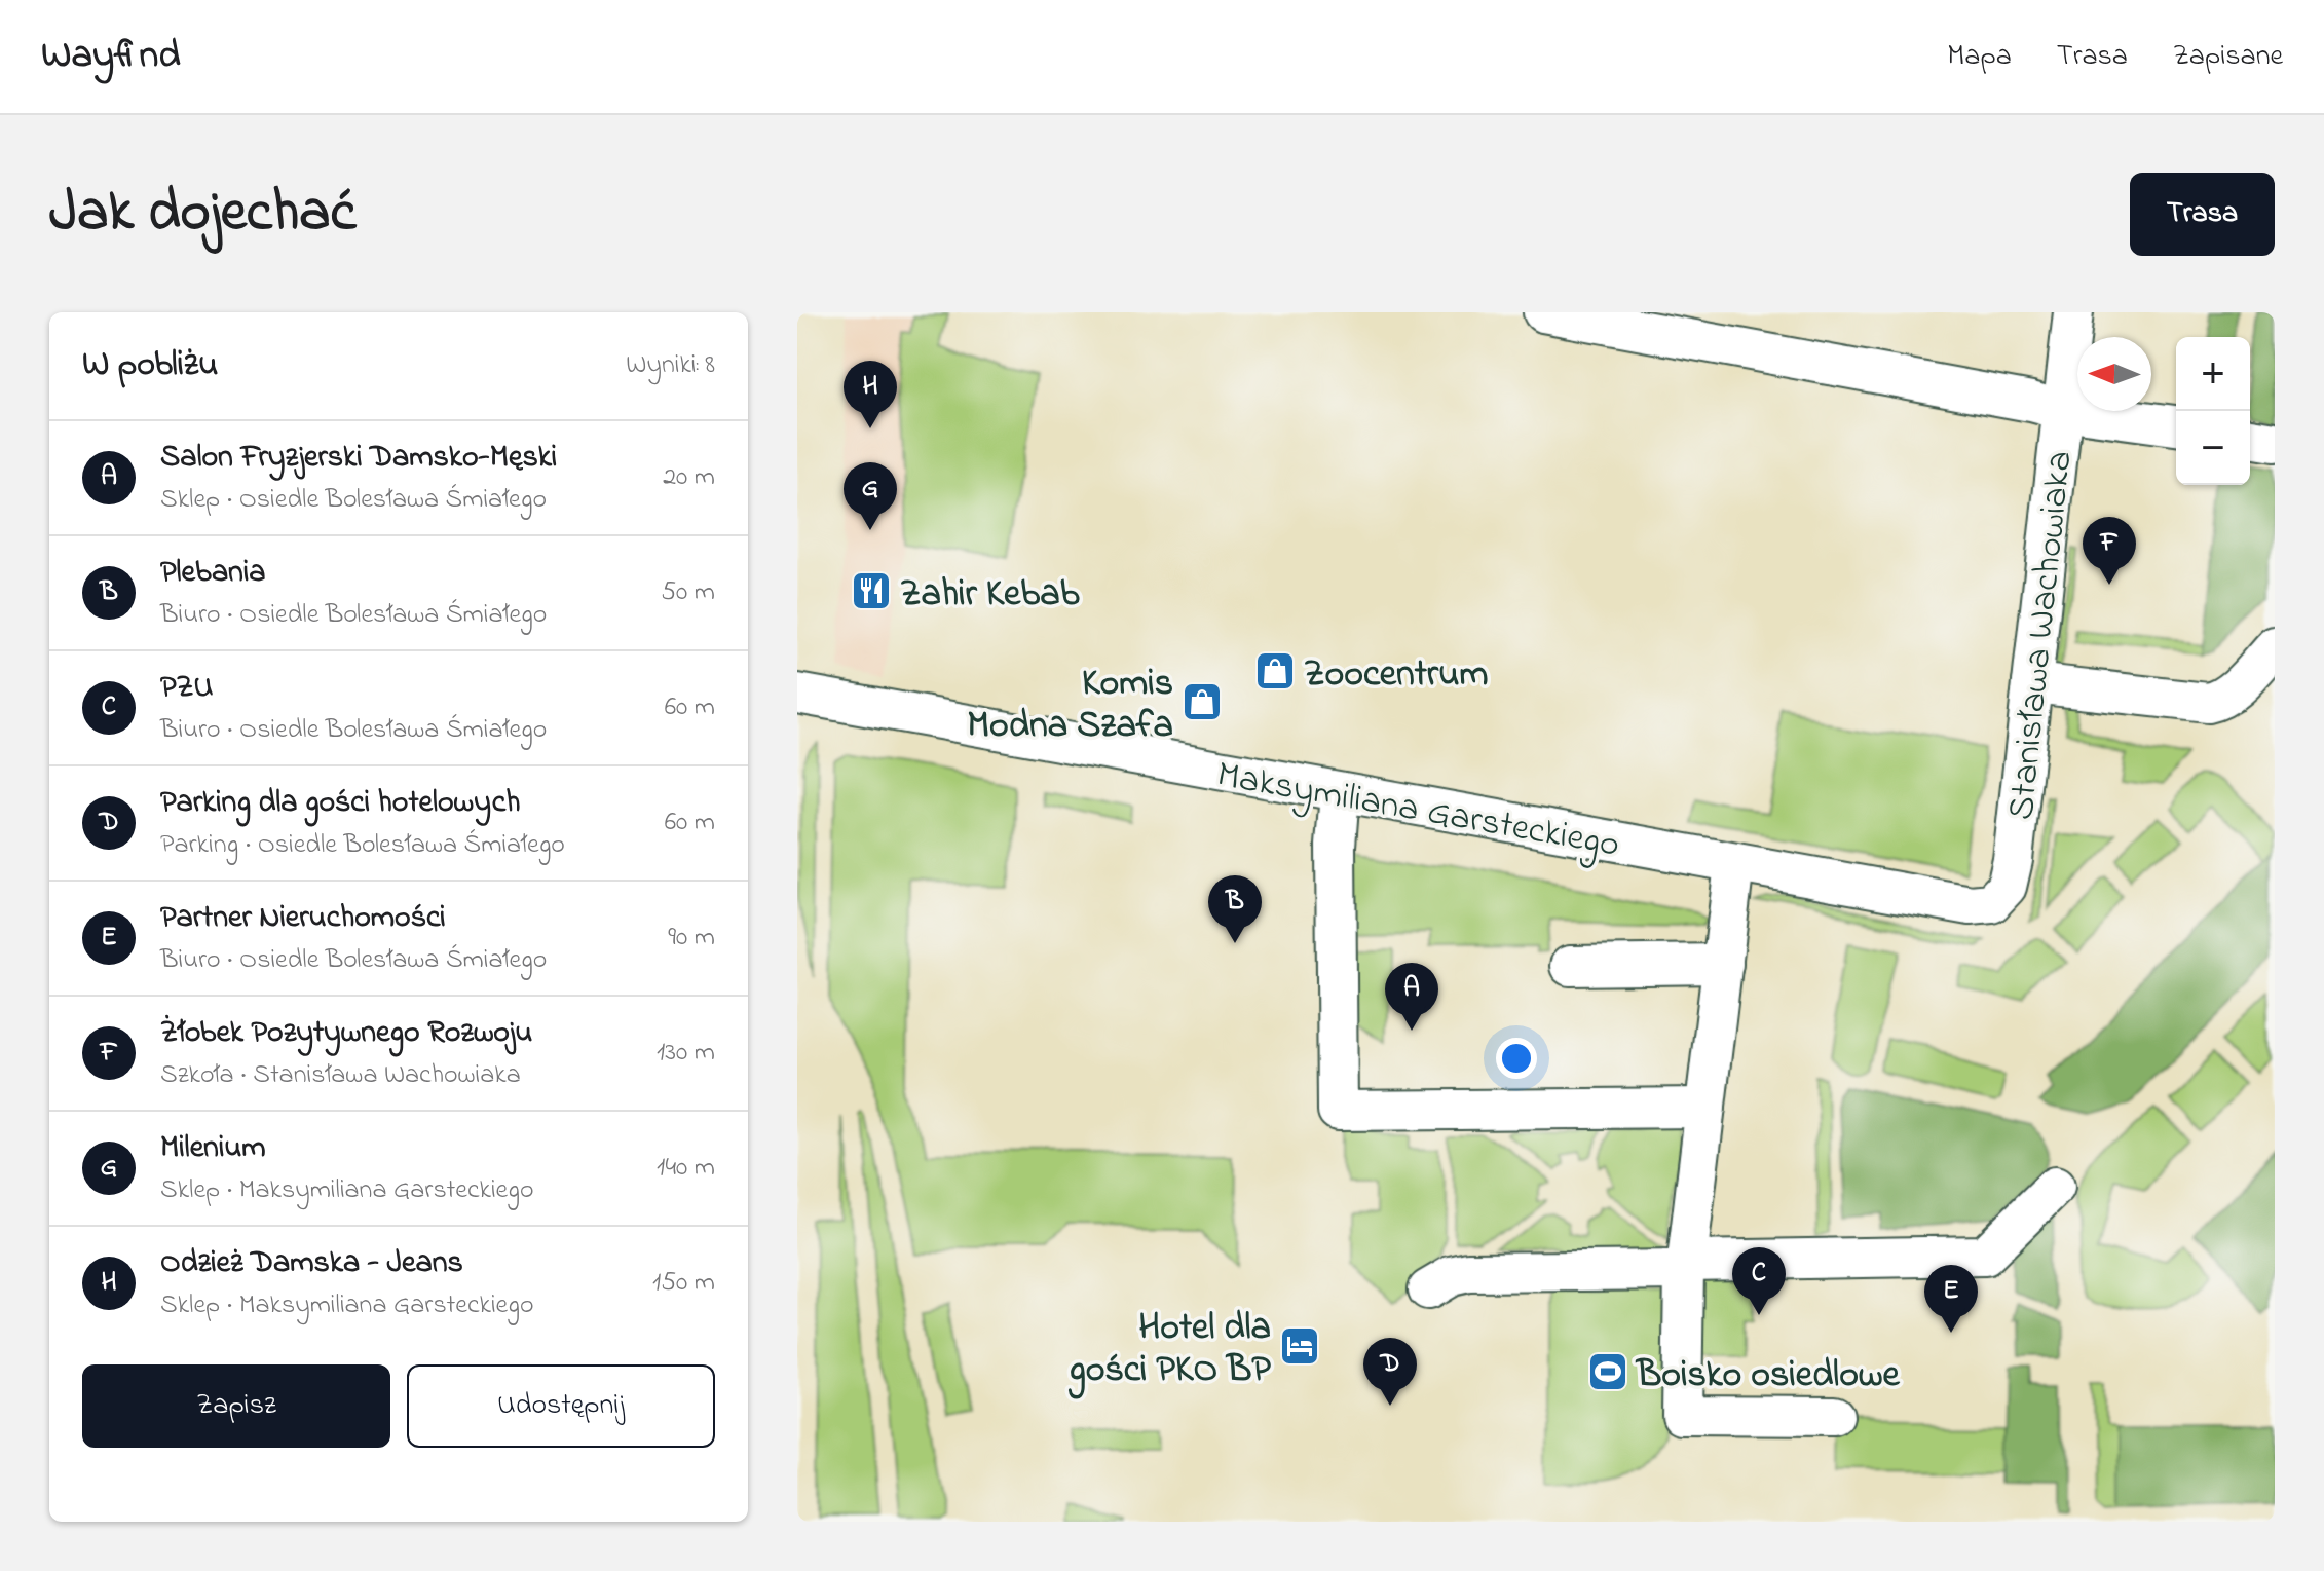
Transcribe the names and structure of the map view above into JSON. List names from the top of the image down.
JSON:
{
  "streets": {
    "street": ["Stanisława Wachowiaka", "Maksymiliana Garsteckiego"]
  },
  "crossings": [
    ["Stanisława Wachowiaka", "Maksymiliana Garsteckiego"]
  ],
  "places": {
    "restaurant": ["Zahir Kebab"],
    "shop": ["Zoocentrum", "Komis Modna Szafa"],
    "hotel": ["Hotel dla gości PKO BP"],
    "sports": ["Boisko osiedlowe"]
  },
  "north": "left",
  "page": {
    "header": "Wayfind",
    "nav": ["Mapa", "Trasa", "Zapisane"],
    "title": "Jak dojechać",
    "buttons": [
      "Trasa",
      ["Zapisz", "Udostępnij"]
    ],
    "heading": ["W pobliżu", "Wyniki: 8"],
    "map_buttons": ["+", "−"],
    "pins": [
      "H",
      "G",
      "F",
      "B",
      "A",
      "C",
      "E",
      "D"
    ],
    "list": [
      {
        "mark": "A",
        "name": "Salon Fryzjerski Damsko-Męski",
        "note": "Sklep · Osiedle Bolesława Śmiałego",
        "value": "20 m"
      },
      {
        "mark": "B",
        "name": "Plebania",
        "note": "Biuro · Osiedle Bolesława Śmiałego",
        "value": "50 m"
      },
      {
        "mark": "C",
        "name": "PZU",
        "note": "Biuro · Osiedle Bolesława Śmiałego",
        "value": "60 m"
      },
      {
        "mark": "D",
        "name": "Parking dla gości hotelowych",
        "note": "Parking · Osiedle Bolesława Śmiałego",
        "value": "60 m"
      },
      {
        "mark": "E",
        "name": "Partner Nieruchomości",
        "note": "Biuro · Osiedle Bolesława Śmiałego",
        "value": "90 m"
      },
      {
        "mark": "F",
        "name": "Żłobek Pozytywnego Rozwoju",
        "note": "Szkoła · Stanisława Wachowiaka",
        "value": "130 m"
      },
      {
        "mark": "G",
        "name": "Milenium",
        "note": "Sklep · Maksymiliana Garsteckiego",
        "value": "140 m"
      },
      {
        "mark": "H",
        "name": "Odzież Damska - Jeans",
        "note": "Sklep · Maksymiliana Garsteckiego",
        "value": "150 m"
      }
    ]
  }
}
